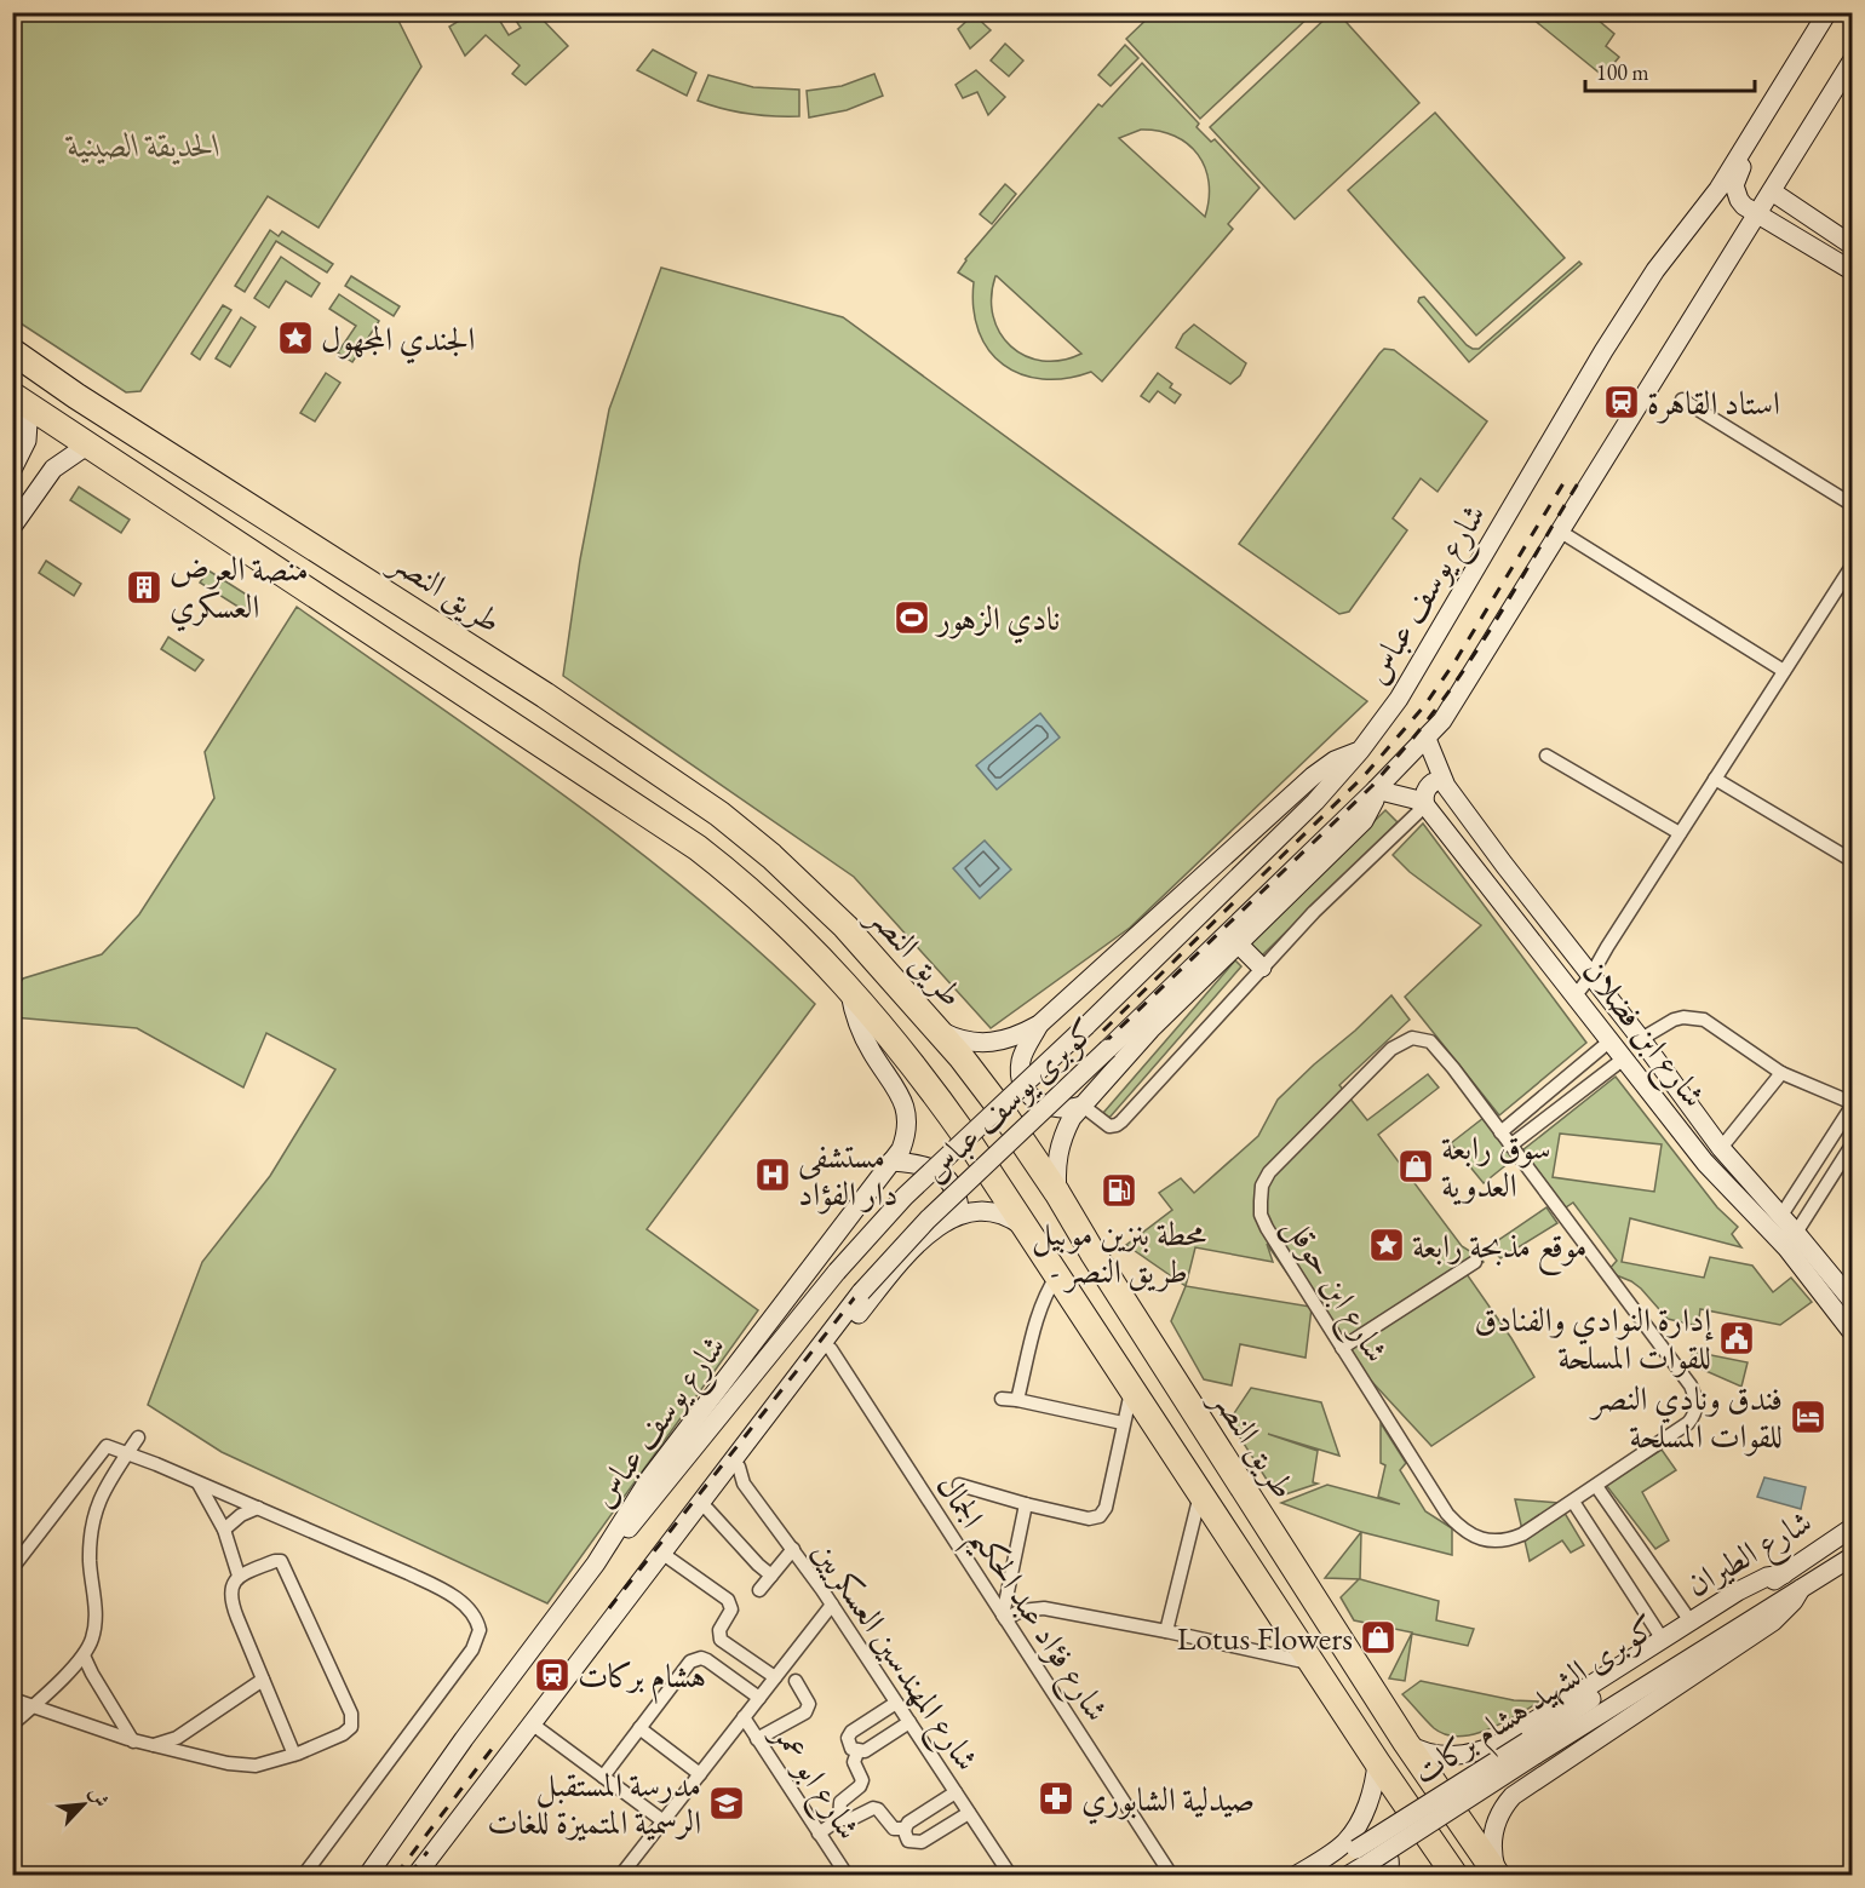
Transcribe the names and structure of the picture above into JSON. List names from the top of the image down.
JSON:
{
  "streets": {
    "highway": ["طريق النصر"],
    "main road": [
      "شارع يوسف عباس",
      "شارع ابن فضلان",
      "كوبرى يوسف عباس",
      "شارع الطيران",
      "كوبرى الشهيد هشام بركات"
    ],
    "street": [
      "شارع ابن حوقل",
      "شارع فؤاد عبد الحكيم الجمال",
      "شارع المهندسين العسكريين",
      "شارع ابو عمر"
    ]
  },
  "crossings": [
    ["طريق النصر", "شارع يوسف عباس"],
    ["طريق النصر", "شارع الطيران"],
    ["شارع يوسف عباس", "كوبرى يوسف عباس"],
    ["شارع ابن فضلان", "كوبرى يوسف عباس"],
    ["شارع الطيران", "كوبرى الشهيد هشام بركات"]
  ],
  "parks": ["الحديقة الصينية"],
  "places": {
    "place": ["الجندي المجهول", "موقع مذبحة رابعة"],
    "station": ["استاد القاهرة", "هشام بركات"],
    "building": ["منصة العرض العسكري"],
    "sports": ["نادي الزهور"],
    "shop": ["سوق رابعة العدوية", "Lotus Flowers"],
    "hospital": ["مستشفى دار الفؤاد"],
    "fuel station": ["محطة بنزين موبيل - طريق النصر"],
    "public building": ["إدارة النوادي والفنادق للقوات المسلحة"],
    "hotel": ["فندق ونادي النصر للقوات المسلحة"],
    "pharmacy": ["صيدلية الشابوري"],
    "school or university": ["مدرسة المستقبل الرسمية المتميزة للغات"]
  },
  "scale_bar": "100 m",
  "north": "top right"
}
